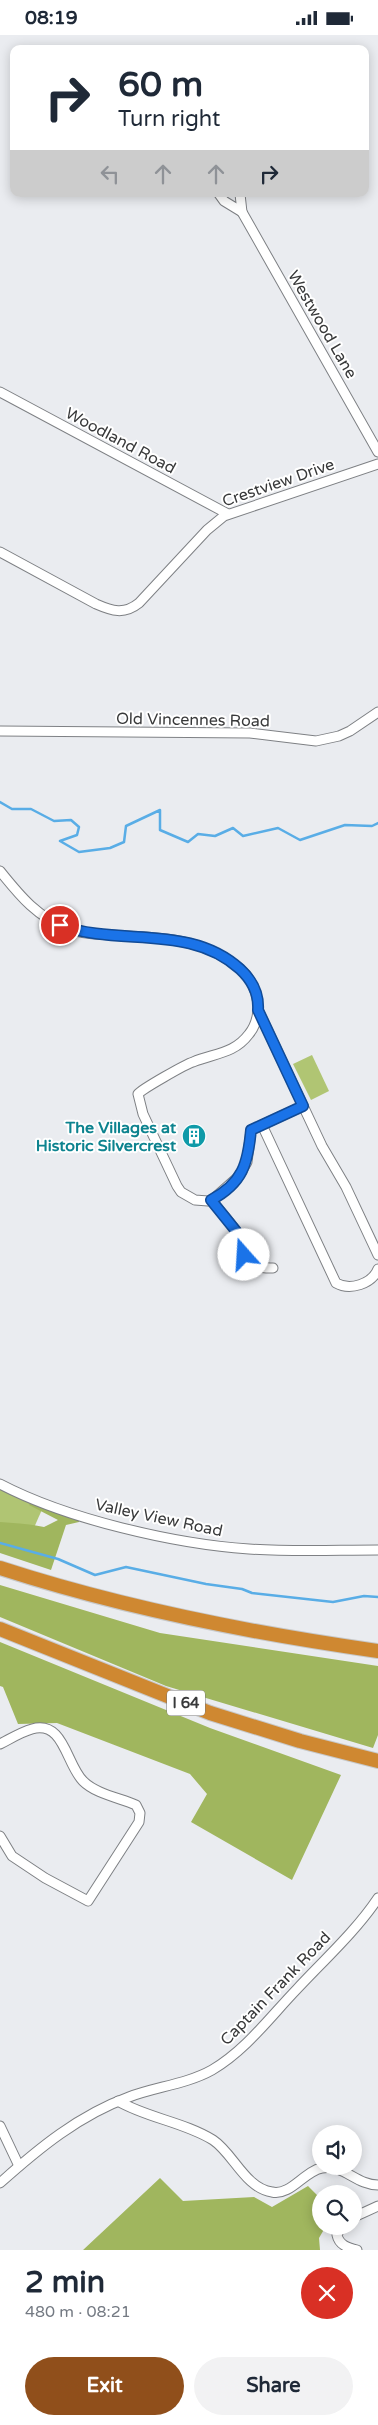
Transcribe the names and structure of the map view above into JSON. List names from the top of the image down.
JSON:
{
  "streets": {
    "highway": ["I 64"],
    "street": [
      "Westwood Lane",
      "Woodland Road",
      "Crestview Drive",
      "Old Vincennes Road",
      "Valley View Road",
      "Captain Frank Road"
    ]
  },
  "crossings": [
    ["Woodland Road", "Crestview Drive"]
  ],
  "places": {
    "building": ["The Villages at Historic Silvercrest"]
  },
  "page": {
    "status": "08:19",
    "turn": ["60 m", "Turn right"],
    "heading": ["2 min", "480 m · 08:21"],
    "buttons": ["Exit", "Share"]
  }
}
